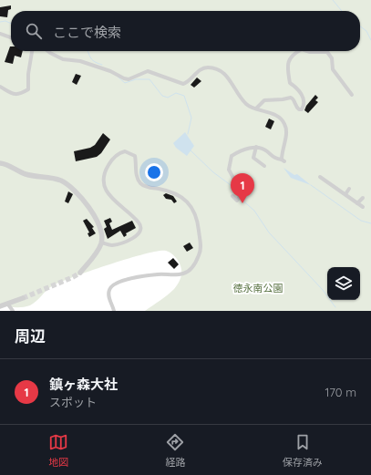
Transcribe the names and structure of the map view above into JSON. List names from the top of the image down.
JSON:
{
  "parks": ["徳永南公園"],
  "page": {
    "search": "ここで検索",
    "pins": "1",
    "heading": "周辺",
    "list": [
      {
        "mark": "1",
        "name": "鎮ヶ森大社",
        "note": "スポット",
        "value": "170 m"
      }
    ],
    "nav": ["地図", "経路", "保存済み"]
  }
}
